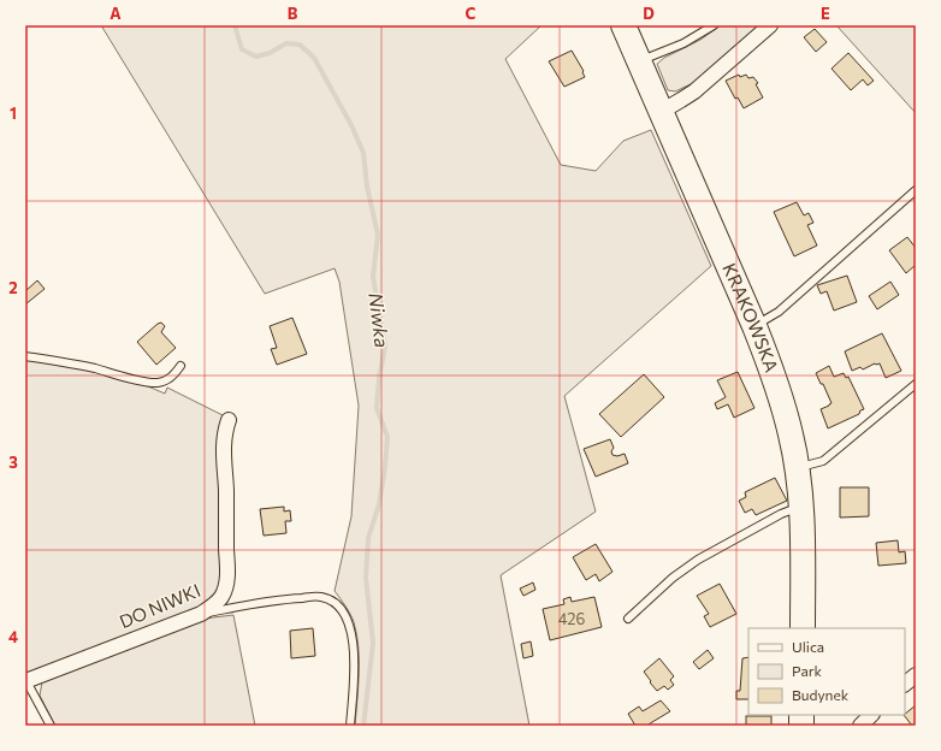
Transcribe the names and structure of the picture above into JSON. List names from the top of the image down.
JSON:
{
  "streets": {
    "main road": ["KRAKOWSKA"],
    "street": ["DO NIWKI"]
  },
  "water": ["Niwka"],
  "house_numbers": ["426"],
  "legend": ["Ulica", "Park", "Budynek"],
  "grid": {
    "columns": [
      "A",
      "B",
      "C",
      "D",
      "E"
    ],
    "rows": [
      "1",
      "2",
      "3",
      "4"
    ]
  }
}
